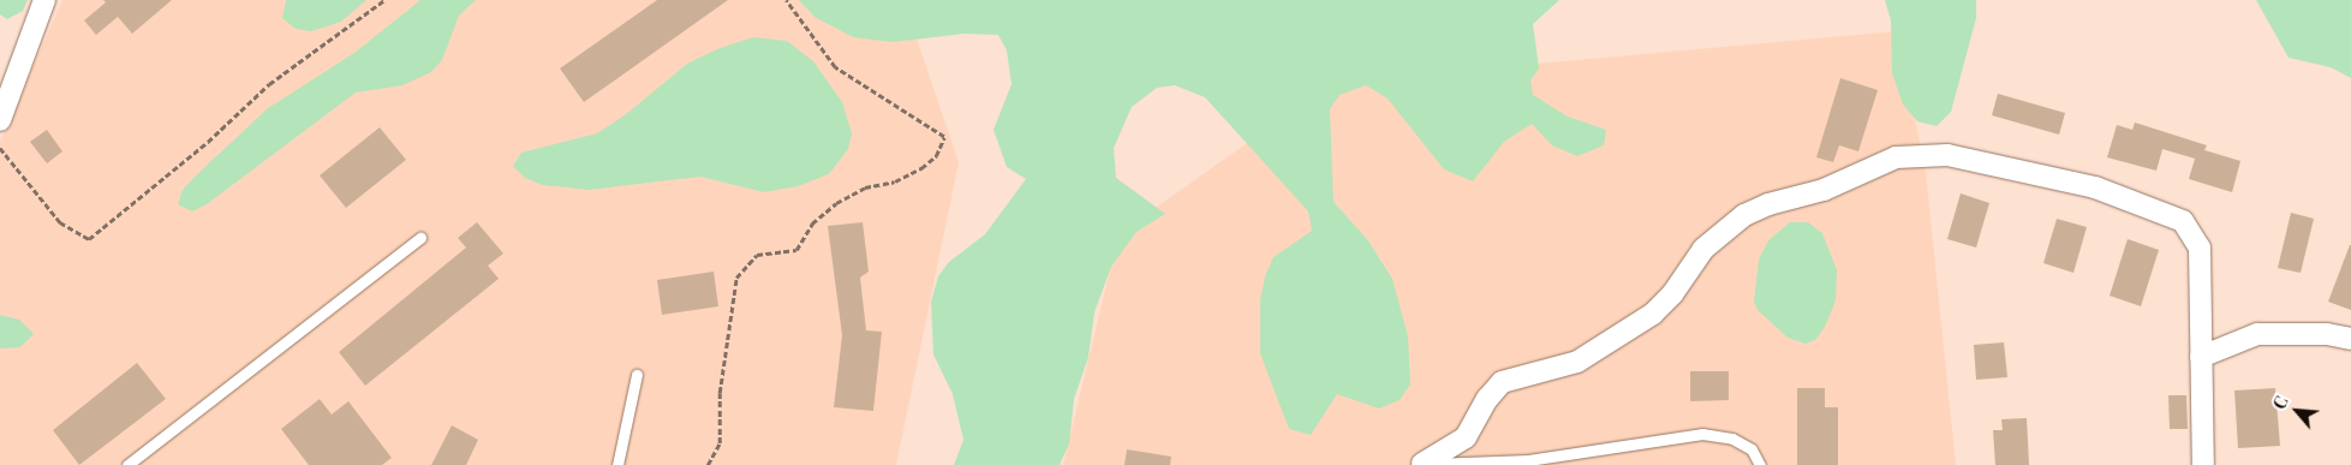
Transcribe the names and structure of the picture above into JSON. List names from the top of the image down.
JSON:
{
  "north": "top left"
}
